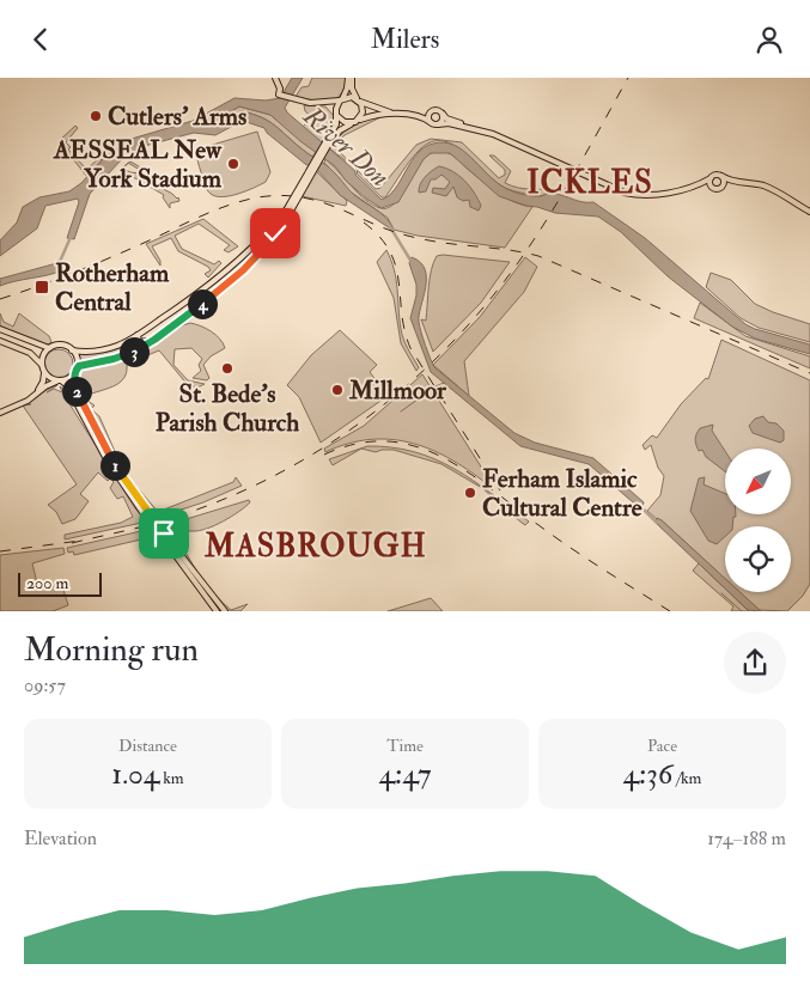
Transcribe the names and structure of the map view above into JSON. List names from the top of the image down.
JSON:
{
  "districts": ["ICKLES", "MASBROUGH"],
  "water": ["River Don"],
  "places": {
    "other": [
      "Cutlers' Arms",
      "AESSEAL New York Stadium",
      "St. Bede's Parish Church",
      "Millmoor",
      "Ferham Islamic Cultural Centre"
    ],
    "transit": ["Rotherham Central"]
  },
  "scale_bar": "200 m",
  "north": "bottom left",
  "page": {
    "header": "Milers",
    "pins": [
      "4",
      "3",
      "2",
      "1"
    ],
    "scale": "200 m",
    "heading": ["Morning run", "09:57"],
    "stats": [
      ["Distance", "1.04 km"],
      ["Time", "4:47"],
      ["Pace", "4:36 /km"]
    ],
    "chart": ["Elevation", "174–188 m"]
  }
}
